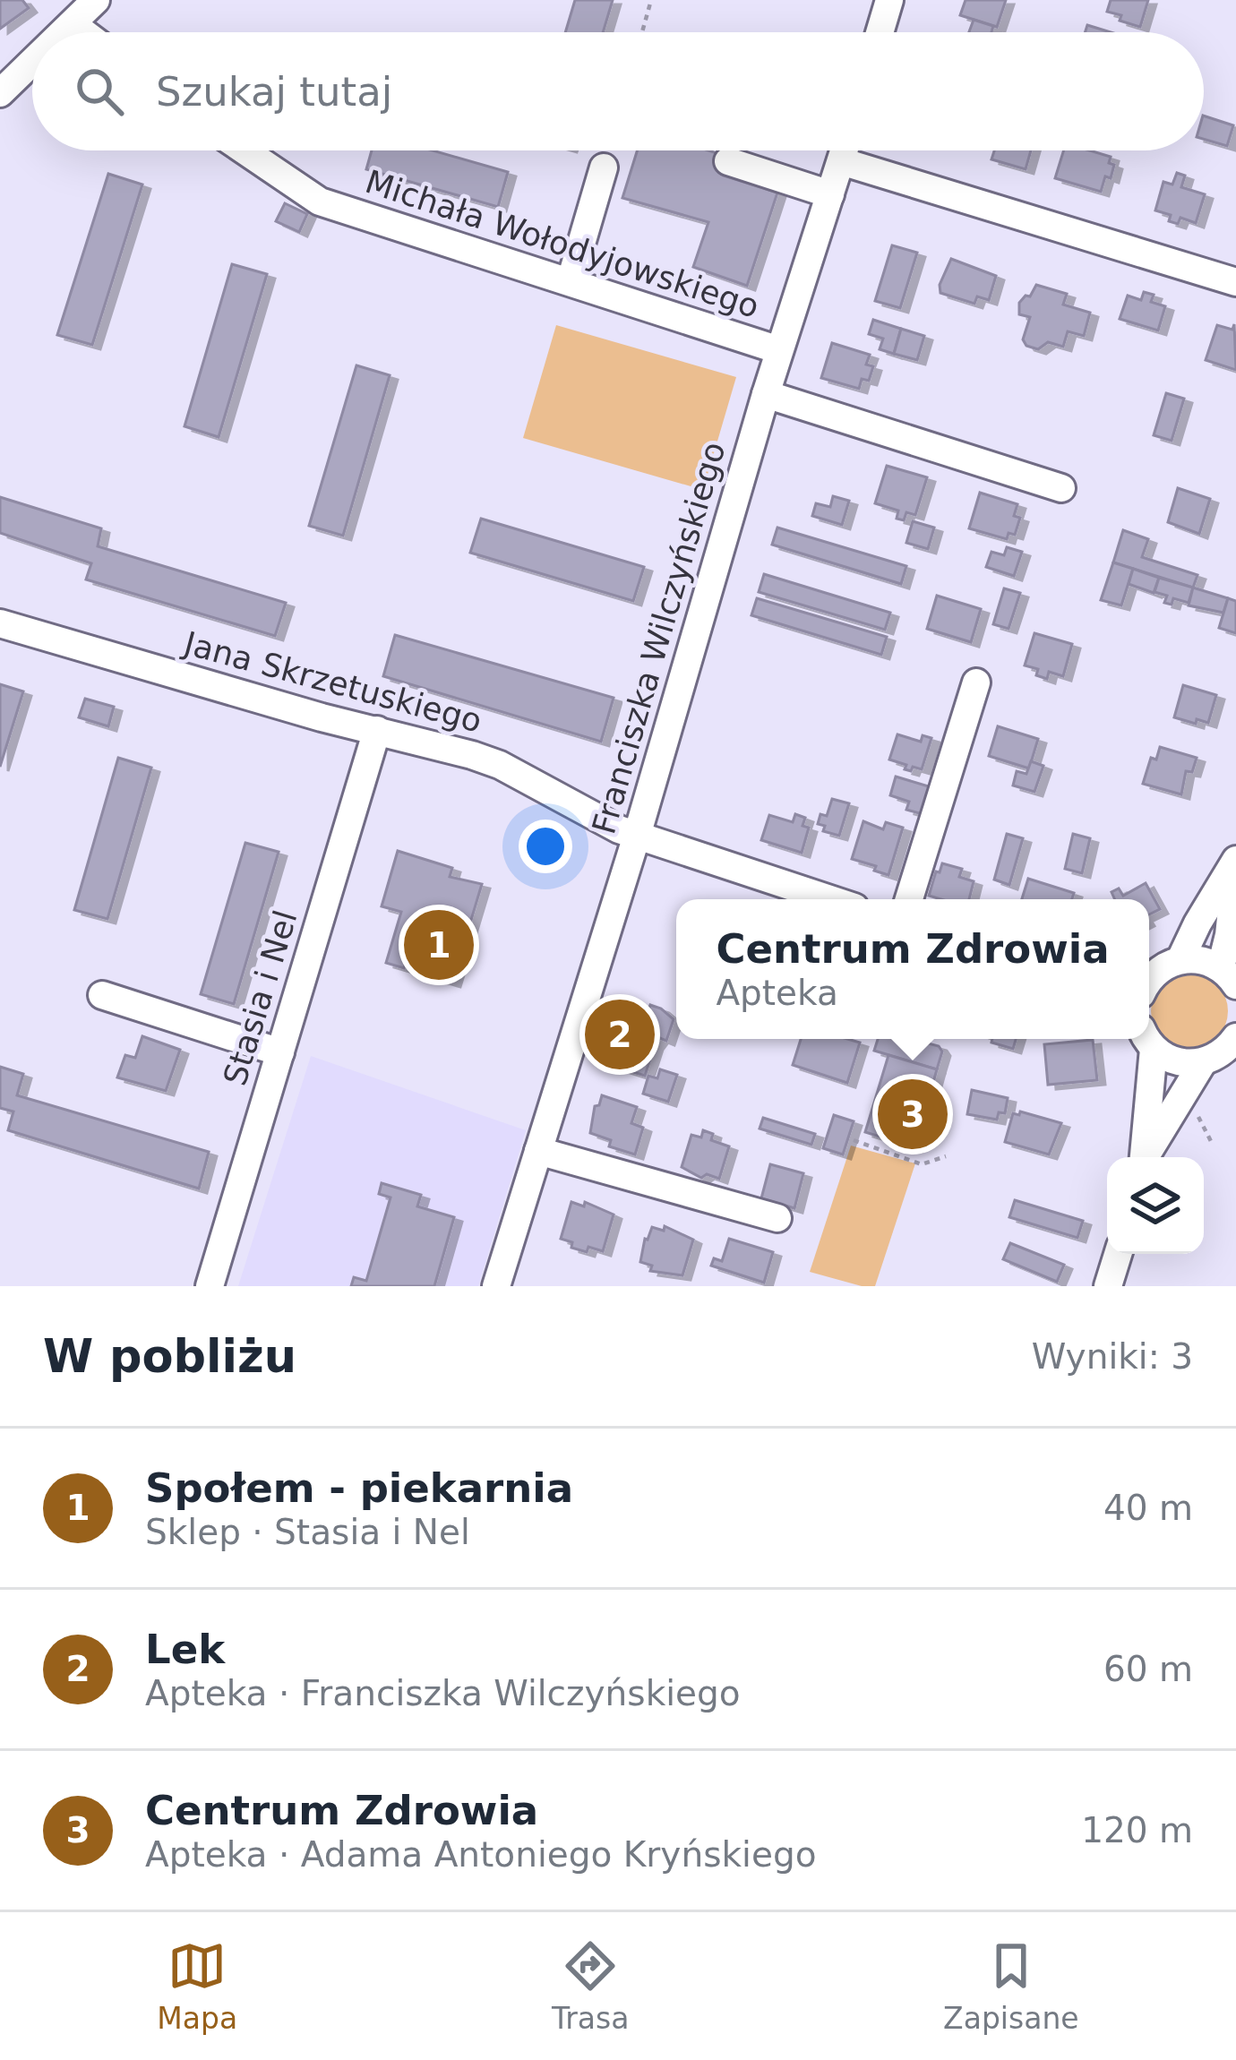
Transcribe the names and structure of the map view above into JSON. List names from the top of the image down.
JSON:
{
  "streets": {
    "street": [
      "Michała Wołodyjowskiego",
      "Franciszka Wilczyńskiego",
      "Jana Skrzetuskiego",
      "Stasia i Nel"
    ]
  },
  "crossings": [
    ["Michała Wołodyjowskiego", "Franciszka Wilczyńskiego"],
    ["Franciszka Wilczyńskiego", "Jana Skrzetuskiego"],
    ["Jana Skrzetuskiego", "Stasia i Nel"]
  ],
  "page": {
    "search": "Szukaj tutaj",
    "popup": ["Centrum Zdrowia", "Apteka"],
    "pins": ["1", "2", "3"],
    "heading": ["W pobliżu", "Wyniki: 3"],
    "list": [
      {
        "mark": "1",
        "name": "Społem - piekarnia",
        "note": "Sklep · Stasia i Nel",
        "value": "40 m"
      },
      {
        "mark": "2",
        "name": "Lek",
        "note": "Apteka · Franciszka Wilczyńskiego",
        "value": "60 m"
      },
      {
        "mark": "3",
        "name": "Centrum Zdrowia",
        "note": "Apteka · Adama Antoniego Kryńskiego",
        "value": "120 m"
      }
    ],
    "nav": ["Mapa", "Trasa", "Zapisane"]
  }
}
